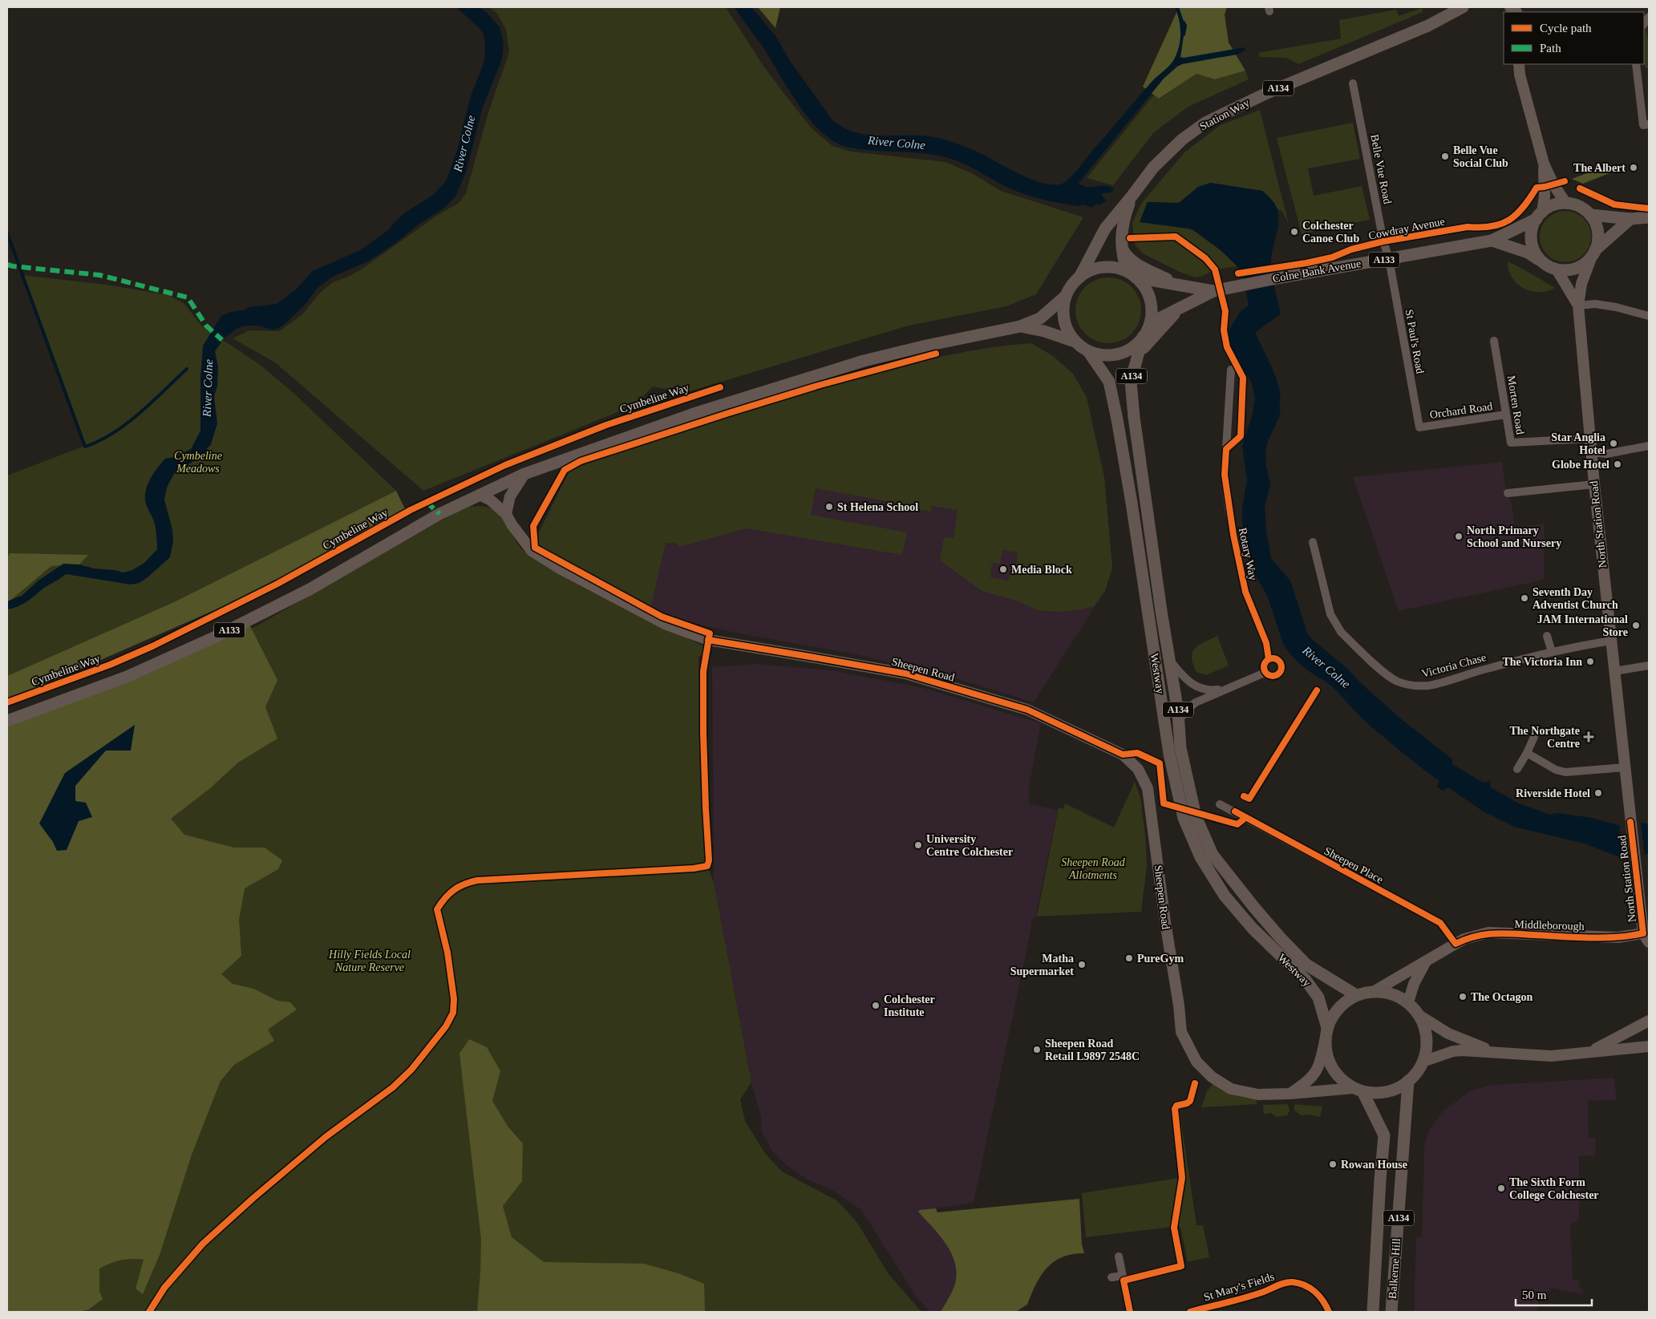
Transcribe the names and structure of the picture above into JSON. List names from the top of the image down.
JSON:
{
  "streets": {
    "main road": [
      "A134",
      "Station Way",
      "A133",
      "Colne Bank Avenue",
      "Westway",
      "Balkerne Hill"
    ],
    "street": [
      "Belle Vue Road",
      "St Paul's Road",
      "Morten Road",
      "Orchard Road",
      "North Station Road",
      "Rotary Way",
      "Victoria Chase",
      "Sheepen Road",
      "Sheepen Place",
      "Middleborough",
      "St Mary's Fields"
    ],
    "cycle path": ["Cowdray Avenue", "Cymbeline Way"]
  },
  "crossings": [
    ["A134", "Station Way"],
    ["A134", "A133"],
    ["A134", "Colne Bank Avenue"],
    ["A134", "Sheepen Road"],
    ["A134", "Westway"],
    ["A134", "Middleborough"],
    ["A134", "Balkerne Hill"],
    ["Station Way", "A133"],
    ["Station Way", "Colne Bank Avenue"],
    ["Station Way", "Westway"],
    ["Belle Vue Road", "Colne Bank Avenue"],
    ["Belle Vue Road", "St Paul's Road"],
    ["A133", "Colne Bank Avenue"],
    ["A133", "North Station Road"],
    ["A133", "Sheepen Road"],
    ["A133", "Westway"],
    ["Colne Bank Avenue", "St Paul's Road"],
    ["Colne Bank Avenue", "North Station Road"],
    ["Colne Bank Avenue", "Westway"],
    ["St Paul's Road", "Orchard Road"],
    ["Morten Road", "Orchard Road"],
    ["Morten Road", "North Station Road"],
    ["North Station Road", "Victoria Chase"],
    ["North Station Road", "Middleborough"],
    ["Sheepen Road", "Westway"],
    ["Sheepen Road", "Middleborough"],
    ["Sheepen Road", "Balkerne Hill"],
    ["Westway", "Middleborough"],
    ["Westway", "Balkerne Hill"],
    ["Sheepen Place", "Middleborough"],
    ["Middleborough", "Balkerne Hill"]
  ],
  "water": ["River Colne"],
  "parks": ["Cymbeline Meadows", "Sheepen Road Allotments", "Hilly Fields Local Nature Reserve"],
  "places": {
    "other": [
      "Belle Vue Social Club",
      "The Albert",
      "Colchester Canoe Club",
      "Star Anglia Hotel",
      "Globe Hotel",
      "St Helena School",
      "North Primary School and Nursery",
      "Media Block",
      "Seventh Day Adventist Church",
      "JAM International Store",
      "The Victoria Inn",
      "Riverside Hotel",
      "University Centre Colchester",
      "PureGym",
      "Matha Supermarket",
      "The Octagon",
      "Colchester Institute",
      "Sheepen Road Retail L9897 2548C",
      "Rowan House",
      "The Sixth Form College Colchester"
    ],
    "health": ["The Northgate Centre"]
  },
  "legend": ["Cycle path", "Path"],
  "scale_bar": "50 m"
}
